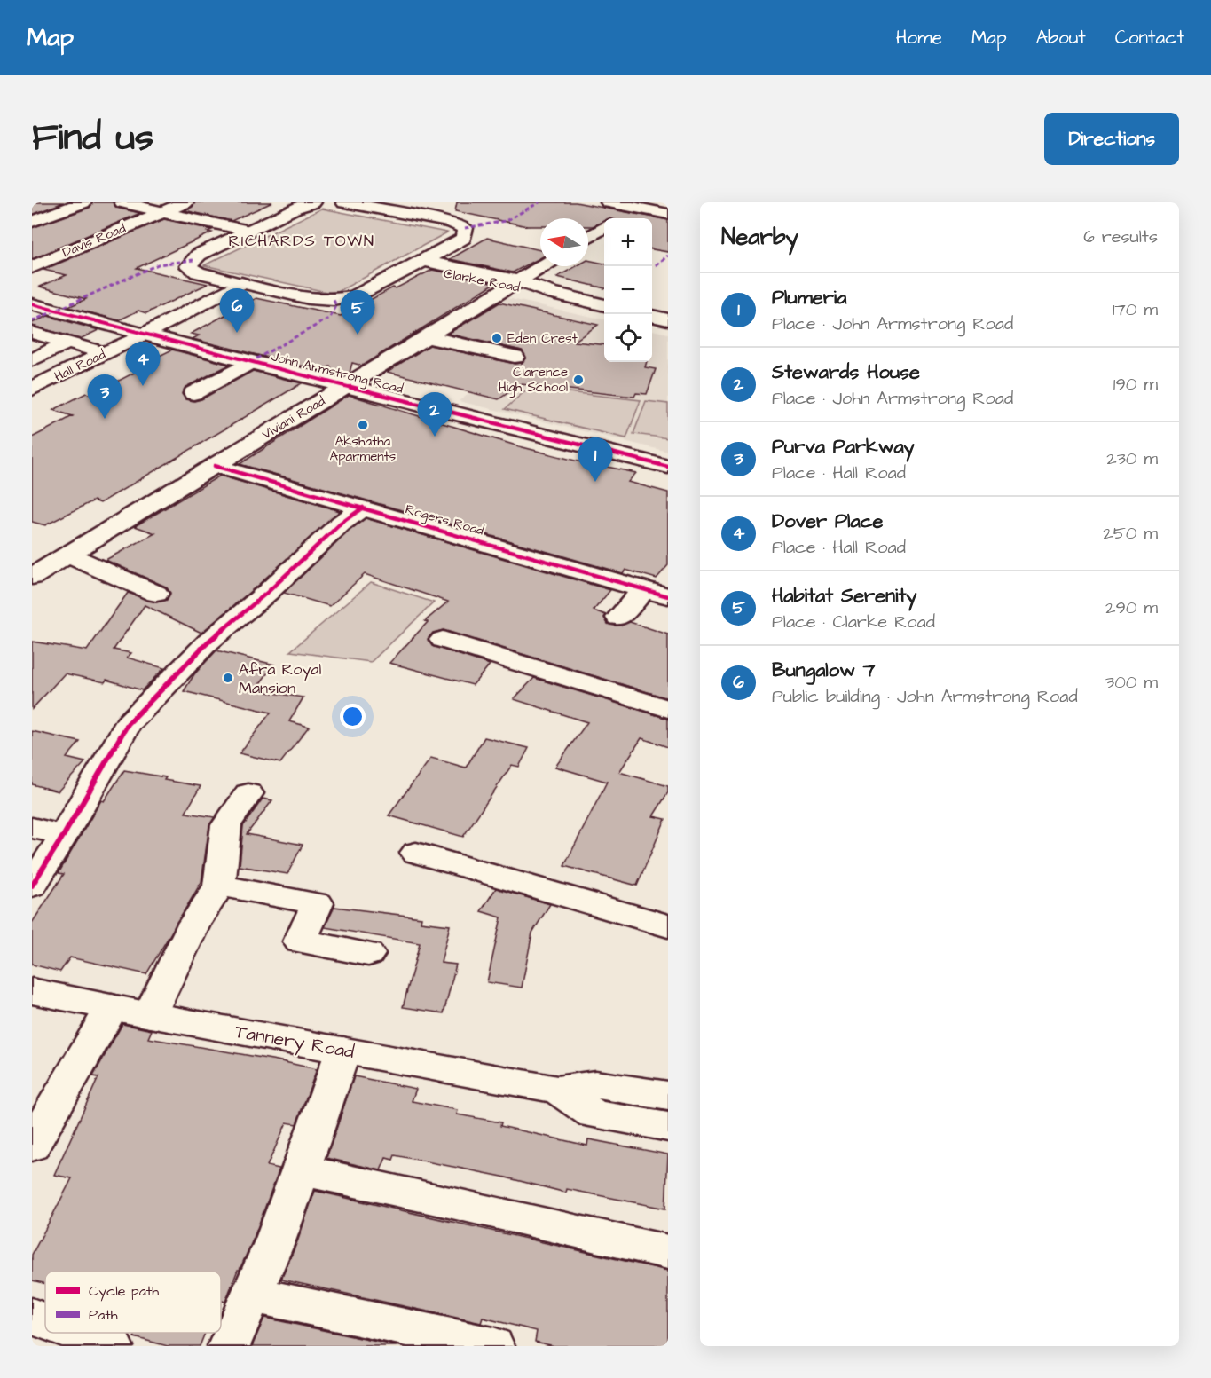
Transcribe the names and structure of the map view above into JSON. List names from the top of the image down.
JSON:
{
  "streets": {
    "street": [
      "Davis Road",
      "Clarke Road",
      "Hall Road",
      "John Armstrong Road",
      "Viviani Road",
      "Rogers Road",
      "Tannery Road"
    ]
  },
  "crossings": [
    ["Clarke Road", "Hall Road"],
    ["Clarke Road", "Viviani Road"],
    ["Hall Road", "John Armstrong Road"],
    ["John Armstrong Road", "Viviani Road"],
    ["Viviani Road", "Rogers Road"]
  ],
  "districts": ["RICHARDS TOWN"],
  "places": [
    "Eden Crest",
    "Clarence High School",
    "Akshatha Aparments",
    "Afra Royal Mansion"
  ],
  "legend": ["Cycle path", "Path"],
  "north": "left",
  "page": {
    "header": "Map",
    "nav": [
      "Home",
      "Map",
      "About",
      "Contact"
    ],
    "title": "Find us",
    "buttons": "Directions",
    "heading": ["Nearby", "6 results"],
    "map_buttons": ["+", "−"],
    "list": [
      {
        "mark": "1",
        "name": "Plumeria",
        "note": "Place · John Armstrong Road",
        "value": "170 m"
      },
      {
        "mark": "2",
        "name": "Stewards House",
        "note": "Place · John Armstrong Road",
        "value": "190 m"
      },
      {
        "mark": "3",
        "name": "Purva Parkway",
        "note": "Place · Hall Road",
        "value": "230 m"
      },
      {
        "mark": "4",
        "name": "Dover Place",
        "note": "Place · Hall Road",
        "value": "250 m"
      },
      {
        "mark": "5",
        "name": "Habitat Serenity",
        "note": "Place · Clarke Road",
        "value": "290 m"
      },
      {
        "mark": "6",
        "name": "Bungalow 7",
        "note": "Public building · John Armstrong Road",
        "value": "300 m"
      }
    ],
    "pins": [
      "6",
      "5",
      "4",
      "3",
      "2",
      "1"
    ]
  }
}
